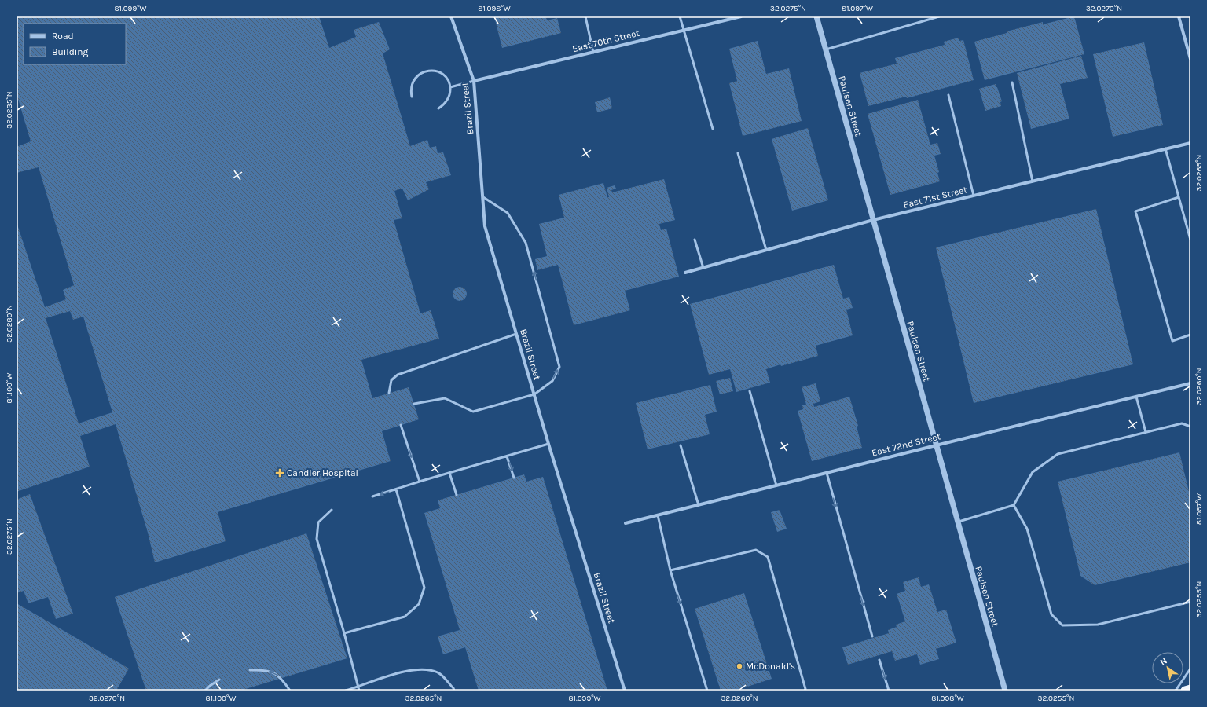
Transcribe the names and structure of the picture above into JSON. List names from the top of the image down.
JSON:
{
  "streets": {
    "street": [
      "East 70th Street",
      "Paulsen Street",
      "Brazil Street",
      "East 71st Street",
      "East 72nd Street"
    ]
  },
  "crossings": [
    ["East 70th Street", "Brazil Street"],
    ["Paulsen Street", "East 71st Street"],
    ["Paulsen Street", "East 72nd Street"]
  ],
  "places": {
    "health": ["Candler Hospital"],
    "other": ["McDonald's"]
  },
  "legend": ["Road", "Building"],
  "north": "top left",
  "coordinates": [
    "81.099°W",
    "81.098°W",
    "32.0275°N",
    "81.097°W",
    "32.0270°N",
    "32.0285°N",
    "32.0265°N",
    "32.0280°N",
    "32.0260°N",
    "81.100°W",
    "32.0255°N"
  ]
}
